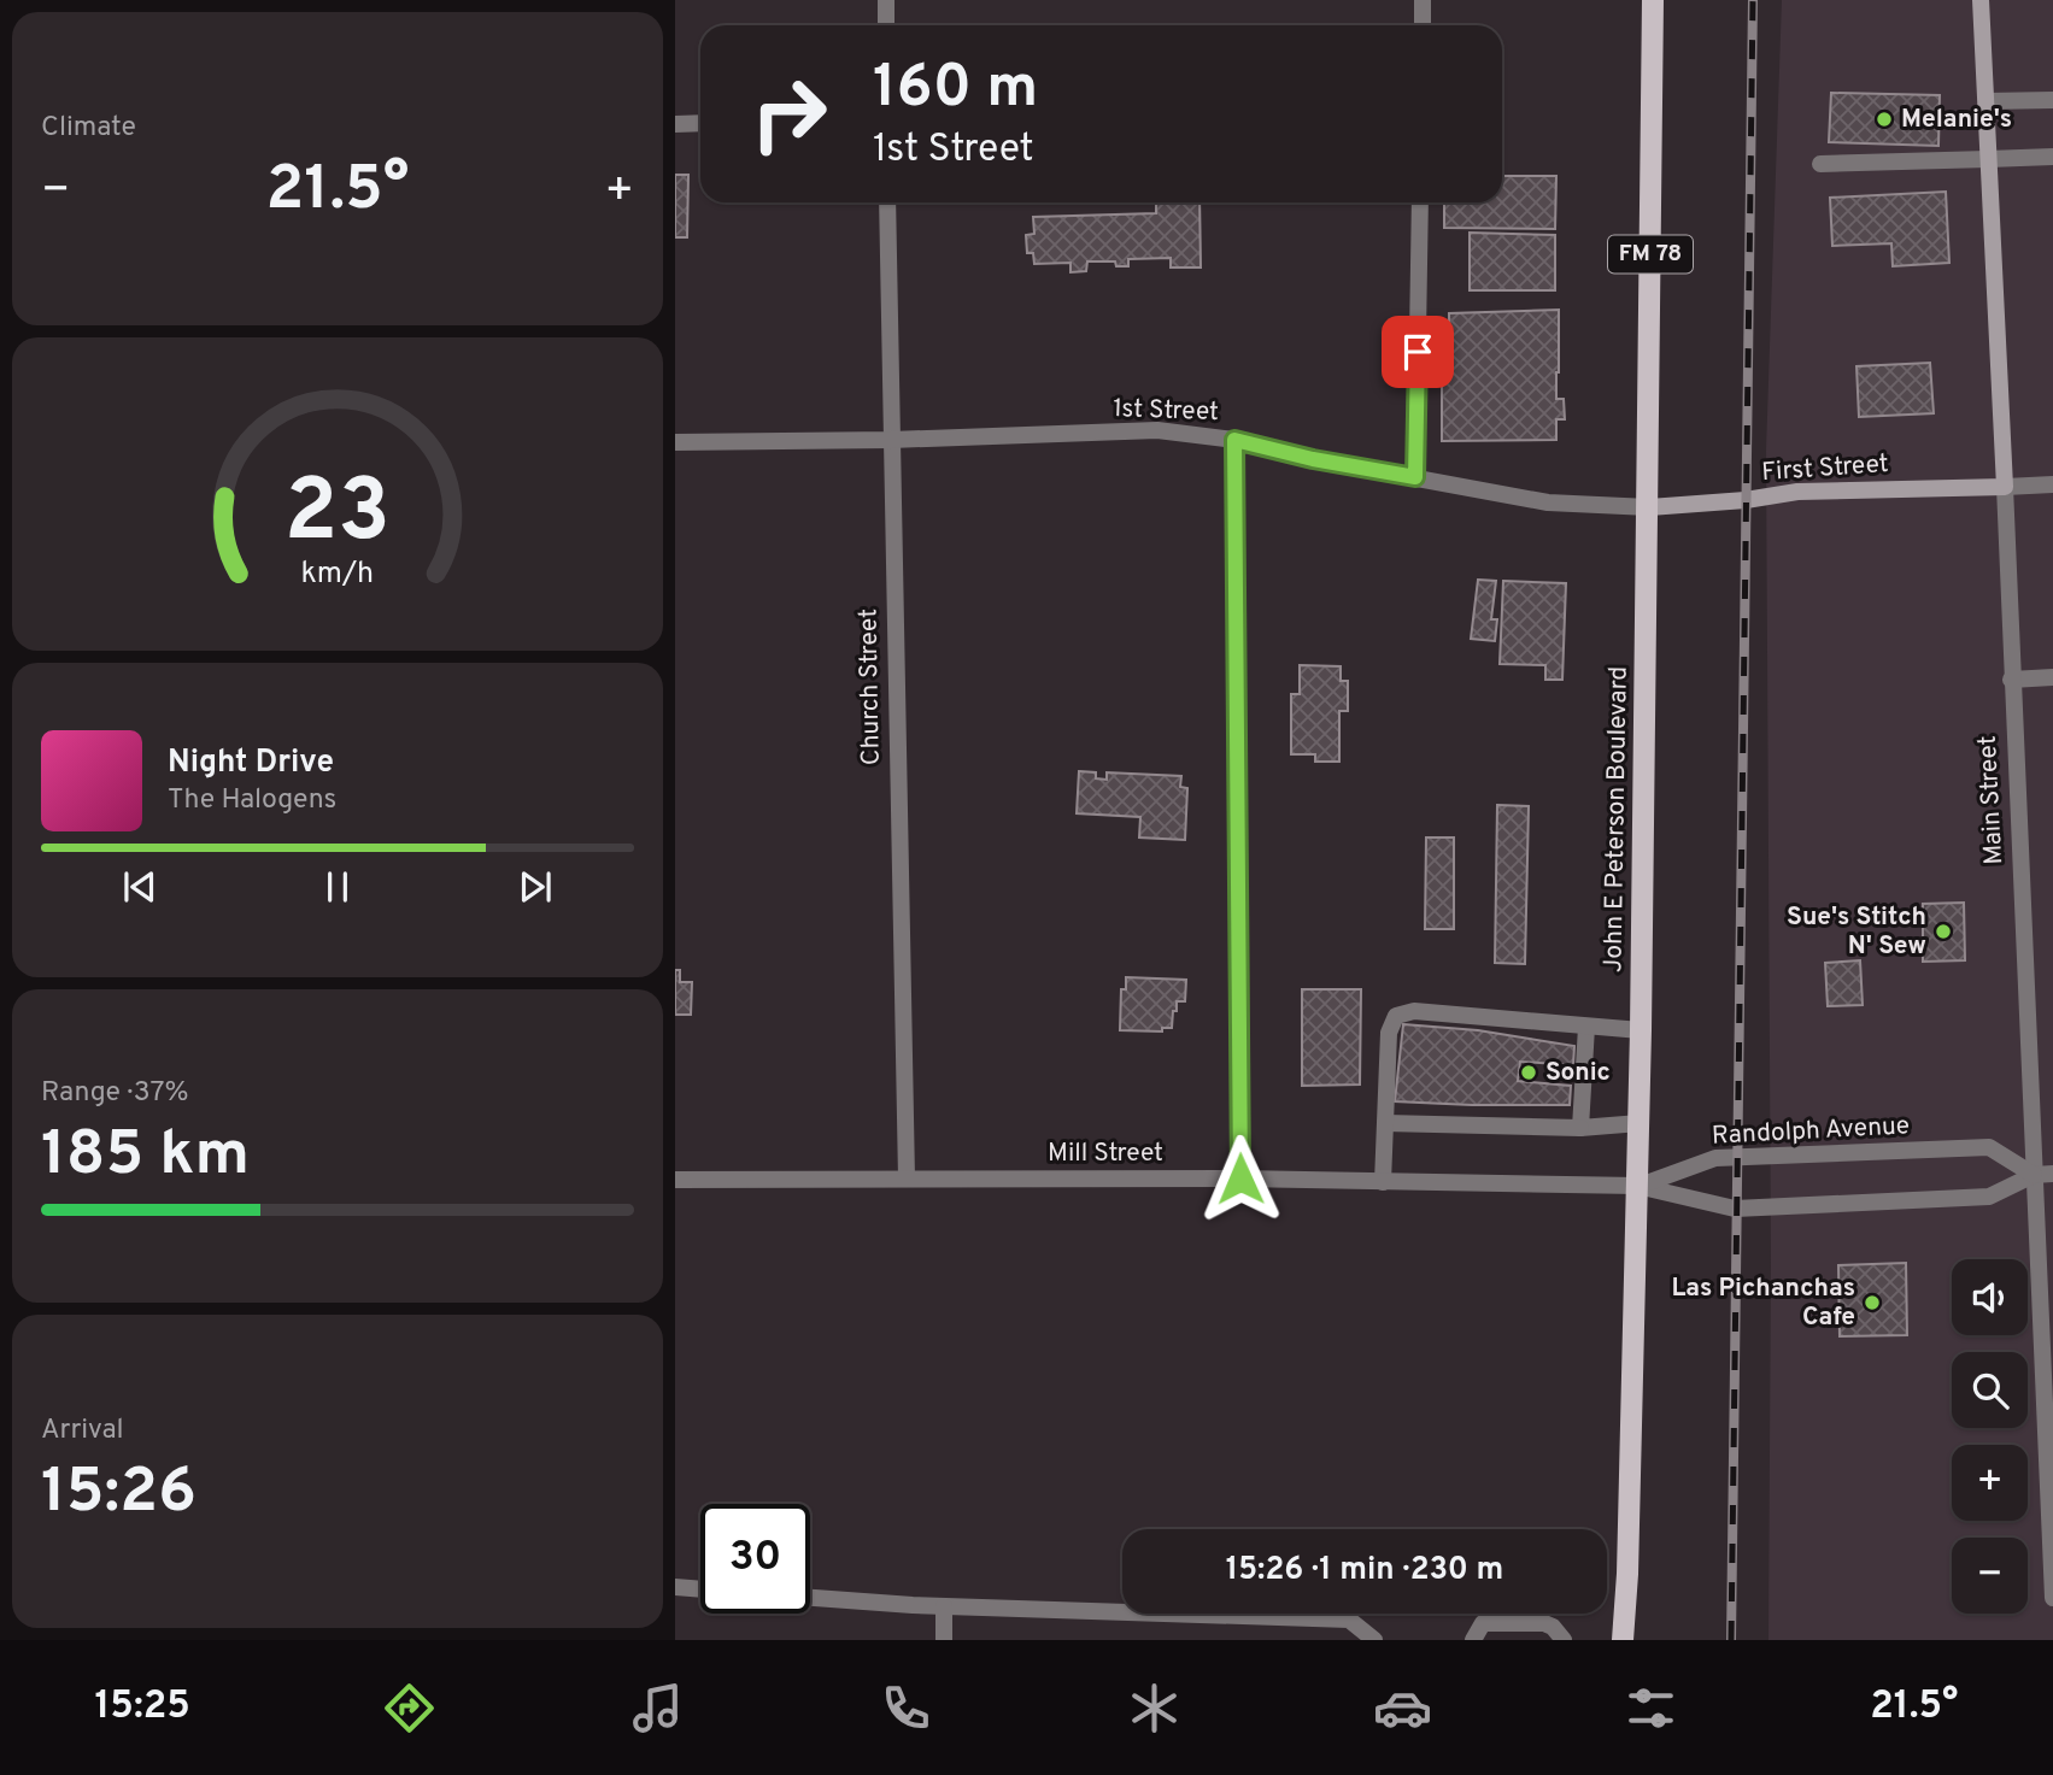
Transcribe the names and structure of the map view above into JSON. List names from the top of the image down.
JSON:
{
  "streets": {
    "main road": [
      "FM 78",
      "First Street",
      "Main Street",
      "John E Peterson Boulevard"
    ],
    "street": [
      "1st Street",
      "Church Street",
      "Randolph Avenue",
      "Mill Street"
    ]
  },
  "crossings": [
    ["1st Street", "First Street"],
    ["1st Street", "Church Street"],
    ["1st Street", "John E Peterson Boulevard"],
    ["First Street", "Main Street"],
    ["First Street", "John E Peterson Boulevard"],
    ["Church Street", "Mill Street"],
    ["Main Street", "Randolph Avenue"],
    ["John E Peterson Boulevard", "Randolph Avenue"],
    ["John E Peterson Boulevard", "Mill Street"],
    ["Randolph Avenue", "Mill Street"]
  ],
  "places": [
    "Melanie's",
    "Sue's Stitch N' Sew",
    "Sonic",
    "Las Pichanchas Cafe"
  ],
  "page": {
    "tile": [
      "Climate",
      ["Range · 37%", "185 km"],
      ["Arrival", "15:26"]
    ],
    "turn": ["160 m", "1st Street"],
    "heat": ["−", "21.5°", "+"],
    "song": ["Night Drive", "The Halogens"],
    "map_buttons": ["+", "−"],
    "limit": "30",
    "trip": "15:26 · 1 min · 230 m",
    "tabs": ["15:25", "21.5°"],
    "gauge": ["23", "km/h"]
  }
}
